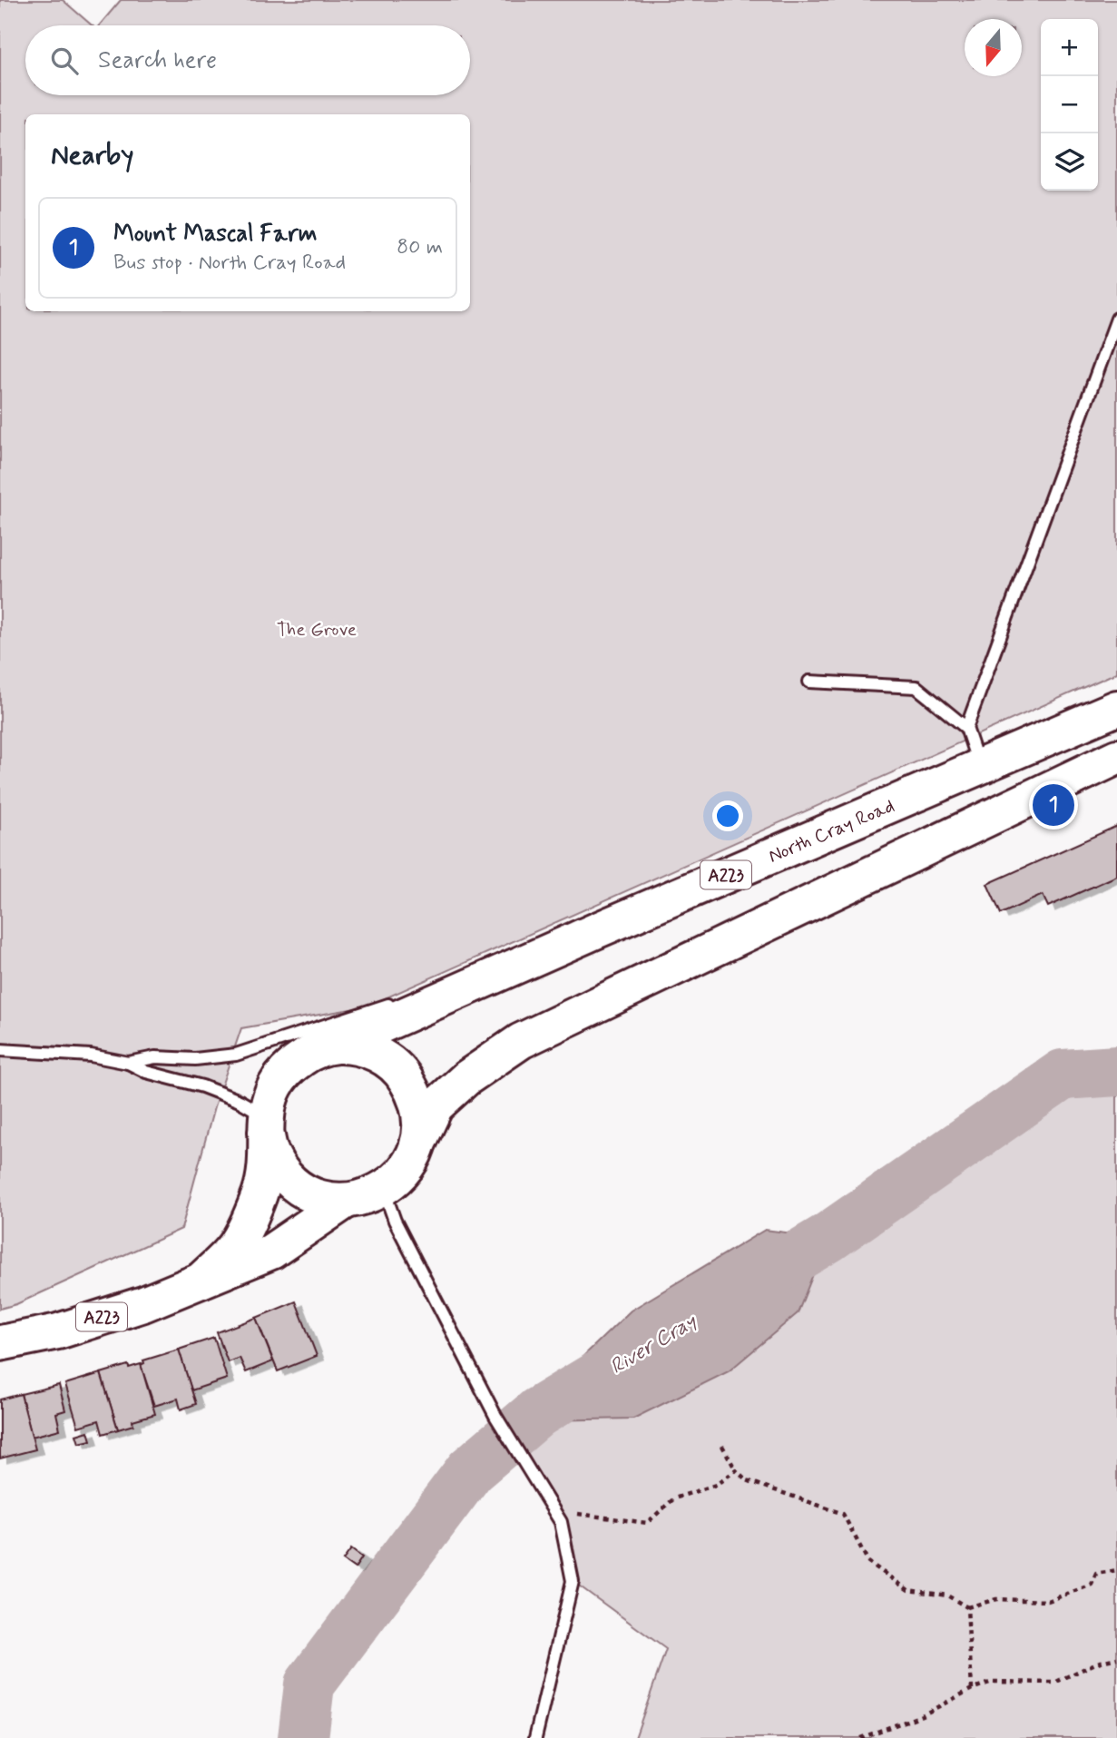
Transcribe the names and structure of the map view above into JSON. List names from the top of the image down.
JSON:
{
  "streets": {
    "main road": ["North Cray Road", "A223"]
  },
  "crossings": [
    ["North Cray Road", "A223"]
  ],
  "water": ["River Cray"],
  "parks": ["The Grove"],
  "north": "bottom",
  "page": {
    "map_buttons": ["+", "−"],
    "search": "Search here",
    "heading": "Nearby",
    "list": [
      {
        "mark": "1",
        "name": "Mount Mascal Farm",
        "note": "Bus stop · North Cray Road",
        "value": "80 m"
      }
    ],
    "pins": "1"
  }
}
